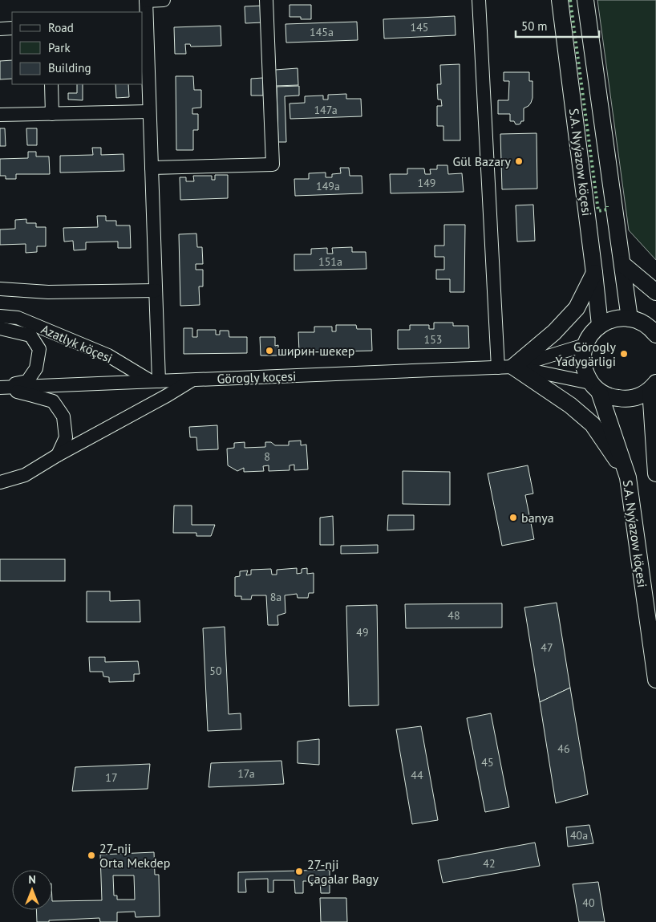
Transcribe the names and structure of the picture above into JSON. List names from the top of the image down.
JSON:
{
  "streets": {
    "main road": ["S.A. Nyýazow köçesi"],
    "street": ["Azatlyk köçesi", "Görogly koçesi"]
  },
  "crossings": [
    ["Azatlyk köçesi", "Görogly koçesi"]
  ],
  "places": [
    "Gül Bazary",
    "ширин-шекер",
    "Görogly Ýadygärligi",
    "banya",
    "27-nji Orta Mekdep",
    "27-nji Çagalar Bagy"
  ],
  "house_numbers": [
    "145",
    "145a",
    "147a",
    "149",
    "149a",
    "151a",
    "153",
    "8",
    "8a",
    "48",
    "49",
    "47",
    "50",
    "46",
    "45",
    "17a",
    "44",
    "17",
    "40a",
    "42",
    "40"
  ],
  "legend": ["Road", "Park", "Building"],
  "scale_bar": "50 m",
  "north": "top"
}
